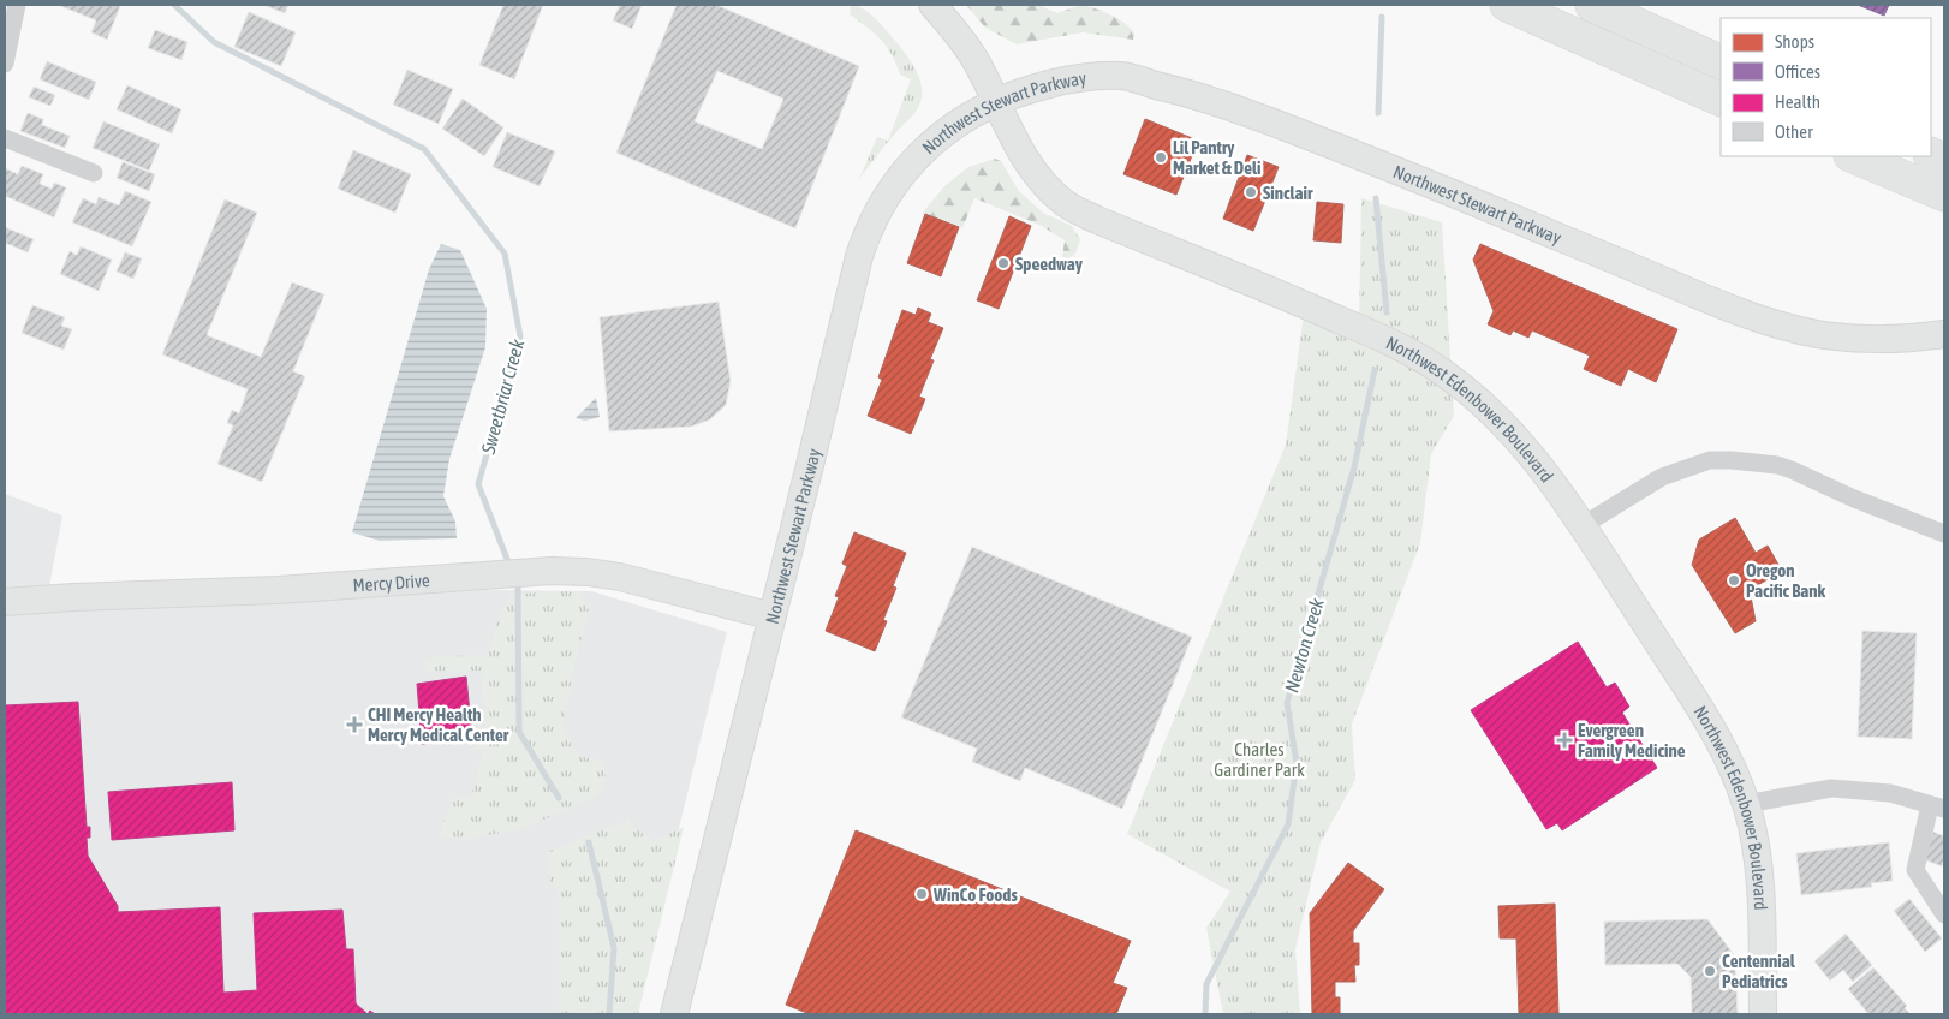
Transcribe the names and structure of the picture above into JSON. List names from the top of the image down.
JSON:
{
  "streets": {
    "main road": ["Northwest Stewart Parkway", "Northwest Edenbower Boulevard", "Mercy Drive"]
  },
  "crossings": [
    ["Northwest Stewart Parkway", "Northwest Edenbower Boulevard"],
    ["Northwest Stewart Parkway", "Mercy Drive"]
  ],
  "water": ["Sweetbriar Creek", "Newton Creek"],
  "parks": ["Charles Gardiner Park"],
  "places": {
    "other": [
      "Lil Pantry Market & Deli",
      "Sinclair",
      "Speedway",
      "Oregon Pacific Bank",
      "WinCo Foods",
      "Centennial Pediatrics"
    ],
    "health": ["CHI Mercy Health Mercy Medical Center", "Evergreen Family Medicine"]
  },
  "legend": [
    "Shops",
    "Offices",
    "Health",
    "Other"
  ]
}
